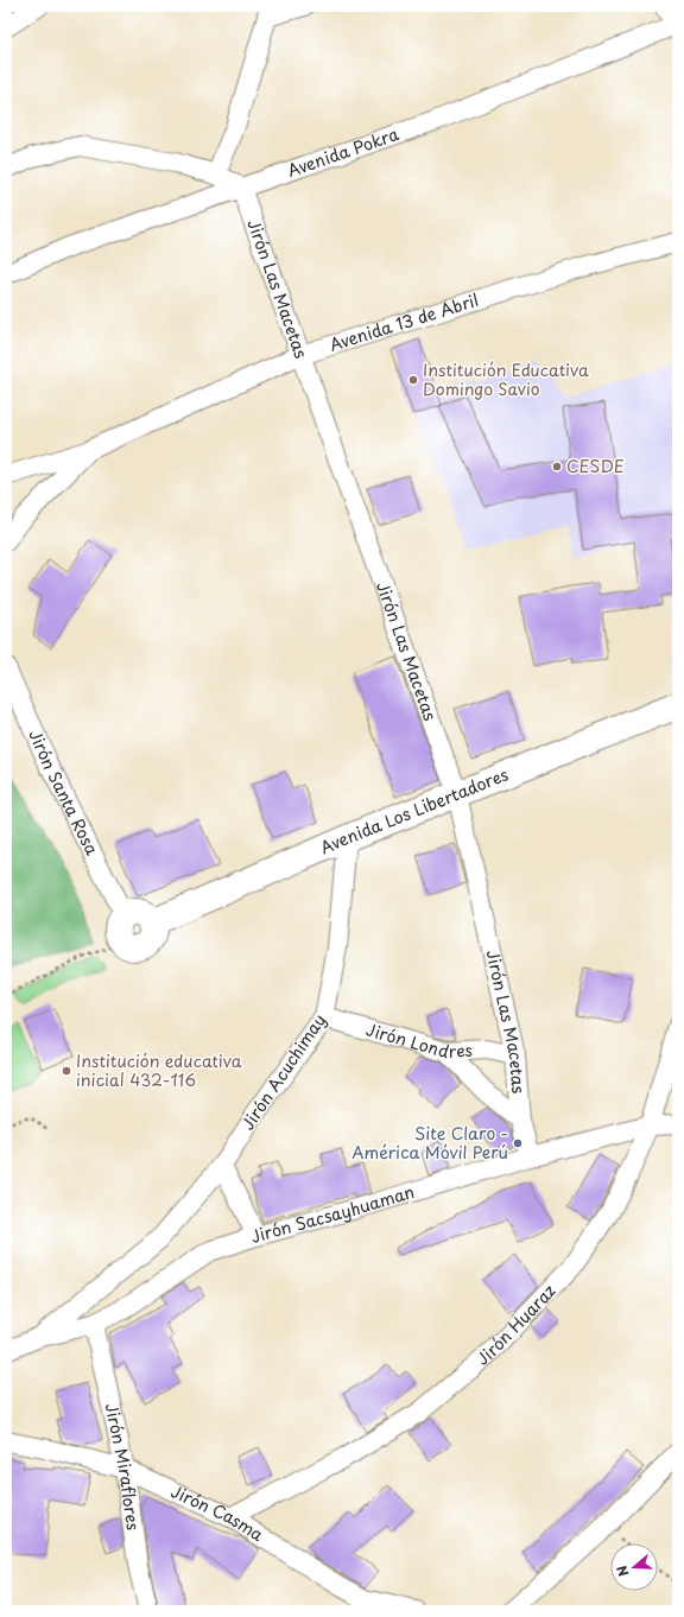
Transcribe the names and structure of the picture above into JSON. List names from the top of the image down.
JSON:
{
  "streets": {
    "street": [
      "Avenida Pokra",
      "Jirón Las Macetas",
      "Avenida 13 de Abril",
      "Jirón Santa Rosa",
      "Avenida Los Libertadores",
      "Jirón Londres",
      "Jirón Acuchimay",
      "Jirón Sacsayhuaman",
      "Jirón Huaraz",
      "Jirón Miraflores",
      "Jirón Casma"
    ]
  },
  "crossings": [
    ["Avenida Pokra", "Jirón Las Macetas"],
    ["Jirón Las Macetas", "Avenida 13 de Abril"],
    ["Jirón Las Macetas", "Avenida Los Libertadores"],
    ["Jirón Las Macetas", "Jirón Londres"],
    ["Jirón Las Macetas", "Jirón Sacsayhuaman"],
    ["Jirón Santa Rosa", "Avenida Los Libertadores"],
    ["Avenida Los Libertadores", "Jirón Acuchimay"],
    ["Jirón Londres", "Jirón Acuchimay"],
    ["Jirón Acuchimay", "Jirón Sacsayhuaman"],
    ["Jirón Sacsayhuaman", "Jirón Huaraz"],
    ["Jirón Sacsayhuaman", "Jirón Miraflores"],
    ["Jirón Huaraz", "Jirón Casma"],
    ["Jirón Miraflores", "Jirón Casma"]
  ],
  "places": [
    "Institución Educativa Domingo Savio",
    "CESDE",
    "Institución educativa inicial 432-116",
    "Site Claro - América Móvil Perú"
  ],
  "north": "left"
}
